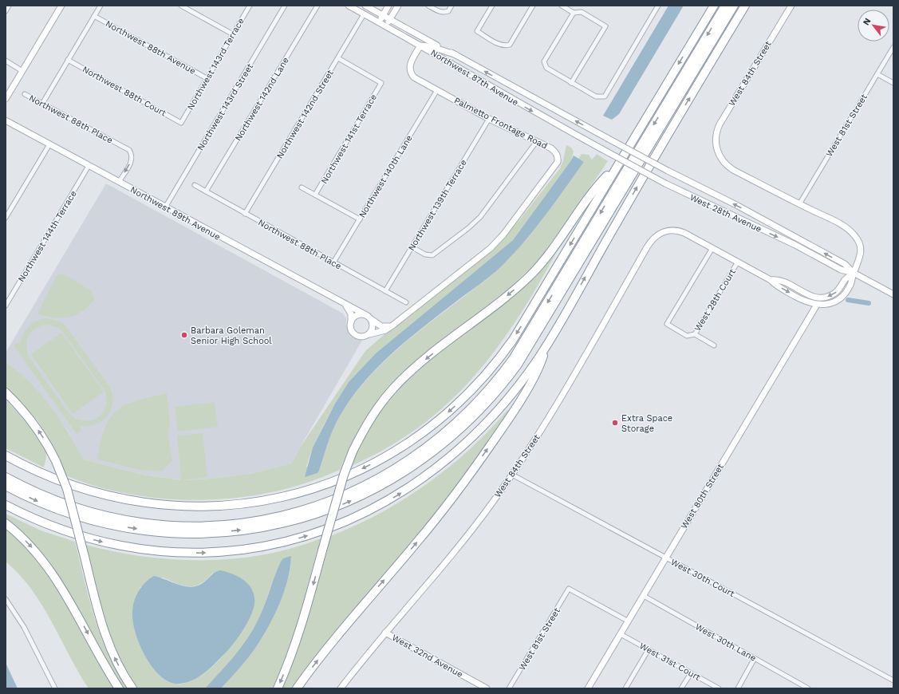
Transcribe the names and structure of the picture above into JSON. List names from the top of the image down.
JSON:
{
  "streets": {
    "street": [
      "Northwest 88th Avenue",
      "Northwest 143rd Terrace",
      "West 84th Street",
      "Northwest 87th Avenue",
      "Northwest 88th Court",
      "Northwest 142nd Lane",
      "Northwest 143rd Street",
      "Northwest 142nd Street",
      "Northwest 88th Place",
      "Palmetto Frontage Road",
      "West 81st Street",
      "Northwest 141st Terrace",
      "Northwest 140th Lane",
      "Northwest 139th Terrace",
      "Northwest 89th Avenue",
      "West 28th Avenue",
      "Northwest 144th Terrace",
      "West 28th Court",
      "West 80th Street",
      "West 30th Court",
      "West 30th Lane",
      "West 32nd Avenue",
      "West 31st Court"
    ]
  },
  "crossings": [
    ["Northwest 88th Avenue", "Northwest 143rd Terrace"],
    ["Northwest 143rd Terrace", "Northwest 88th Court"],
    ["West 84th Street", "West 81st Street"],
    ["West 84th Street", "West 28th Court"],
    ["West 84th Street", "West 30th Court"],
    ["West 84th Street", "West 32nd Avenue"],
    ["Northwest 87th Avenue", "Northwest 142nd Street"],
    ["Northwest 87th Avenue", "Palmetto Frontage Road"],
    ["Northwest 87th Avenue", "West 28th Avenue"],
    ["Northwest 142nd Lane", "Northwest 88th Place"],
    ["Northwest 143rd Street", "Northwest 89th Avenue"],
    ["Northwest 142nd Street", "Northwest 88th Place"],
    ["Northwest 142nd Street", "Northwest 141st Terrace"],
    ["Northwest 88th Place", "Northwest 140th Lane"],
    ["Northwest 88th Place", "Northwest 139th Terrace"],
    ["Northwest 88th Place", "Northwest 89th Avenue"],
    ["Palmetto Frontage Road", "Northwest 140th Lane"],
    ["Palmetto Frontage Road", "Northwest 139th Terrace"],
    ["Palmetto Frontage Road", "Northwest 89th Avenue"],
    ["West 81st Street", "West 80th Street"],
    ["Northwest 89th Avenue", "Northwest 144th Terrace"],
    ["West 28th Avenue", "West 28th Court"],
    ["West 28th Court", "West 80th Street"],
    ["West 80th Street", "West 30th Court"],
    ["West 80th Street", "West 30th Lane"],
    ["West 80th Street", "West 31st Court"]
  ],
  "places": ["Barbara Goleman Senior High School", "Extra Space Storage"],
  "north": "top left"
}
